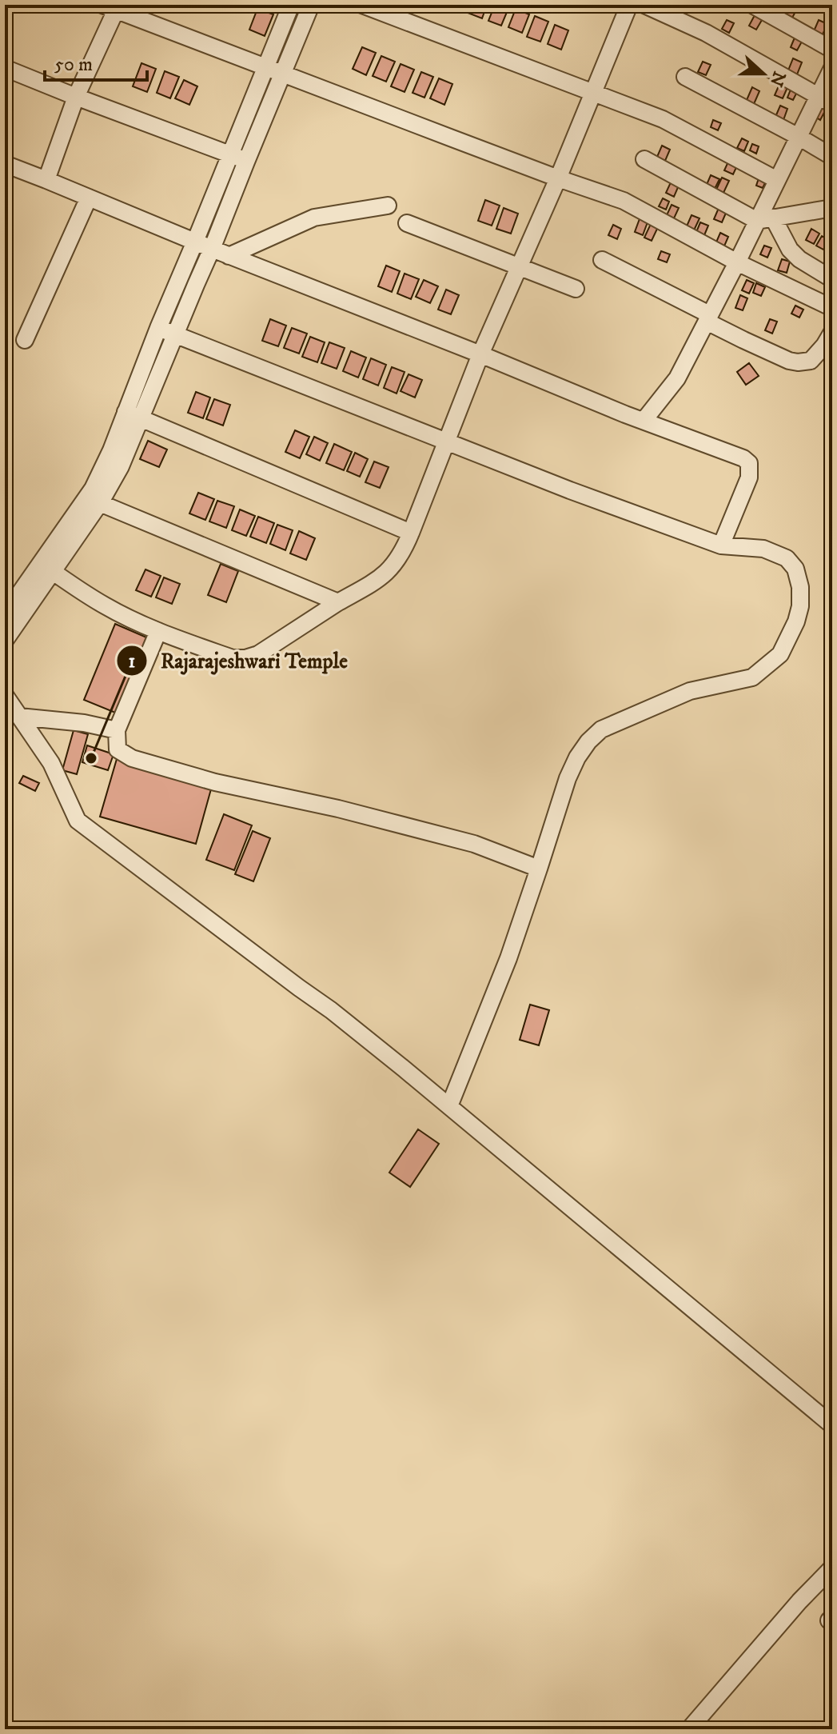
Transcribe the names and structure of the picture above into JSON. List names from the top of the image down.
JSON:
{
  "places": ["Rajarajeshwari Temple"],
  "scale_bar": "50 m",
  "north": "right"
}
